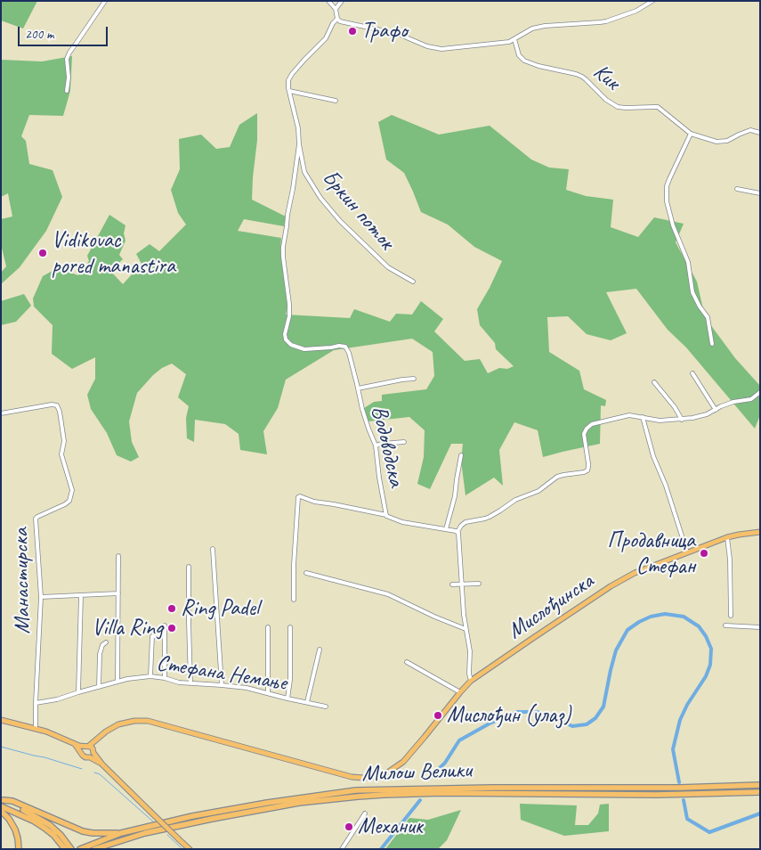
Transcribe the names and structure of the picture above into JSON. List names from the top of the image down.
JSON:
{
  "streets": {
    "highway": ["Милош Велики"],
    "main road": ["Мислођинска"],
    "street": [
      "Кик",
      "Бркин поток",
      "Водоводска",
      "Манастирска",
      "Стефана Немање"
    ]
  },
  "crossings": [
    ["Бркин поток", "Водоводска"],
    ["Манастирска", "Стефана Немање"]
  ],
  "places": [
    "Трафо",
    "Vidikovac pored manastira",
    "Продавница Стефан",
    "Ring Padel",
    "Villa Ring",
    "Мислођин (улаз)",
    "Механик"
  ],
  "scale_bar": "200 m"
}
